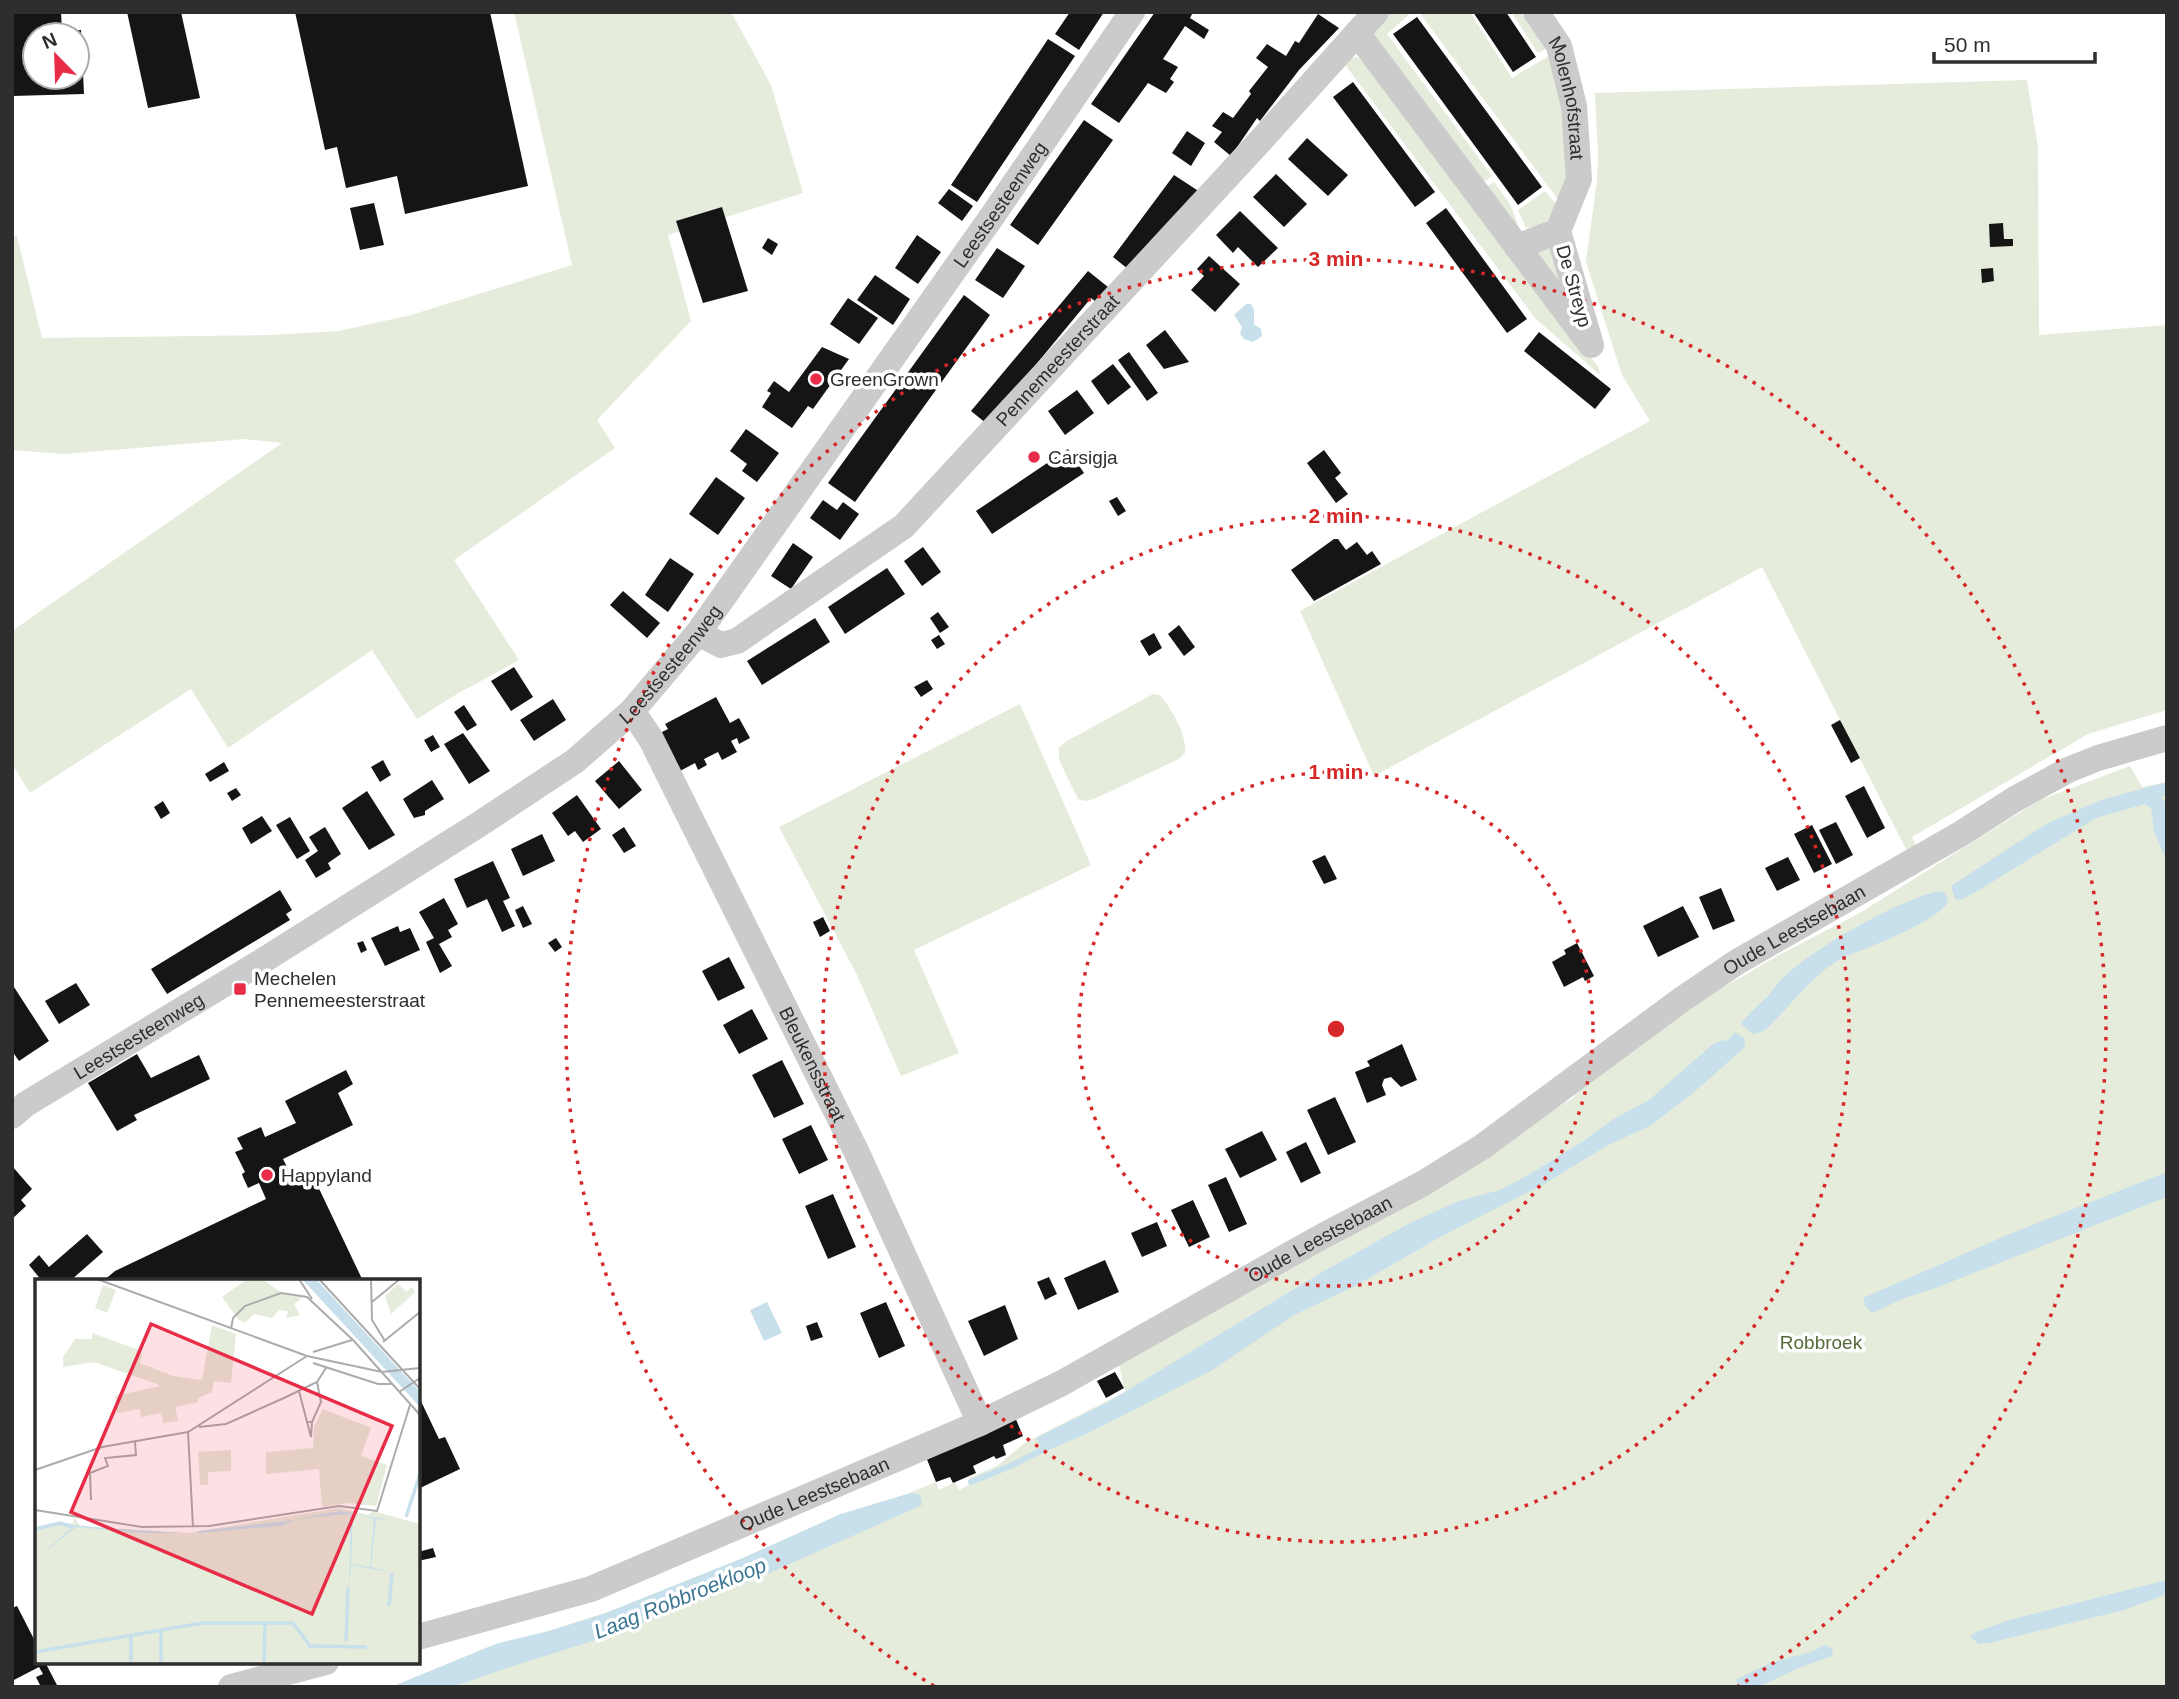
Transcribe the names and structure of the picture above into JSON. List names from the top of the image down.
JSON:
{
  "streets": {
    "street": [
      "Molenhofstraat",
      "Leestsesteenweg",
      "De Streyp",
      "Pennemeesterstraat",
      "Oude Leestsebaan",
      "Bleukensstraat"
    ]
  },
  "crossings": [
    ["Molenhofstraat", "De Streyp"],
    ["Leestsesteenweg", "Pennemeesterstraat"],
    ["Leestsesteenweg", "Bleukensstraat"],
    ["De Streyp", "Pennemeesterstraat"],
    ["Oude Leestsebaan", "Bleukensstraat"]
  ],
  "water": ["Laag Robbroekloop"],
  "parks": ["Robbroek"],
  "places": {
    "other": ["GreenGrown", "Carsigja", "Happyland"],
    "transit": ["Mechelen Pennemeesterstraat"]
  },
  "scale_bar": "50 m",
  "north": "top left",
  "rings": ["3 min", "2 min", "1 min"]
}
